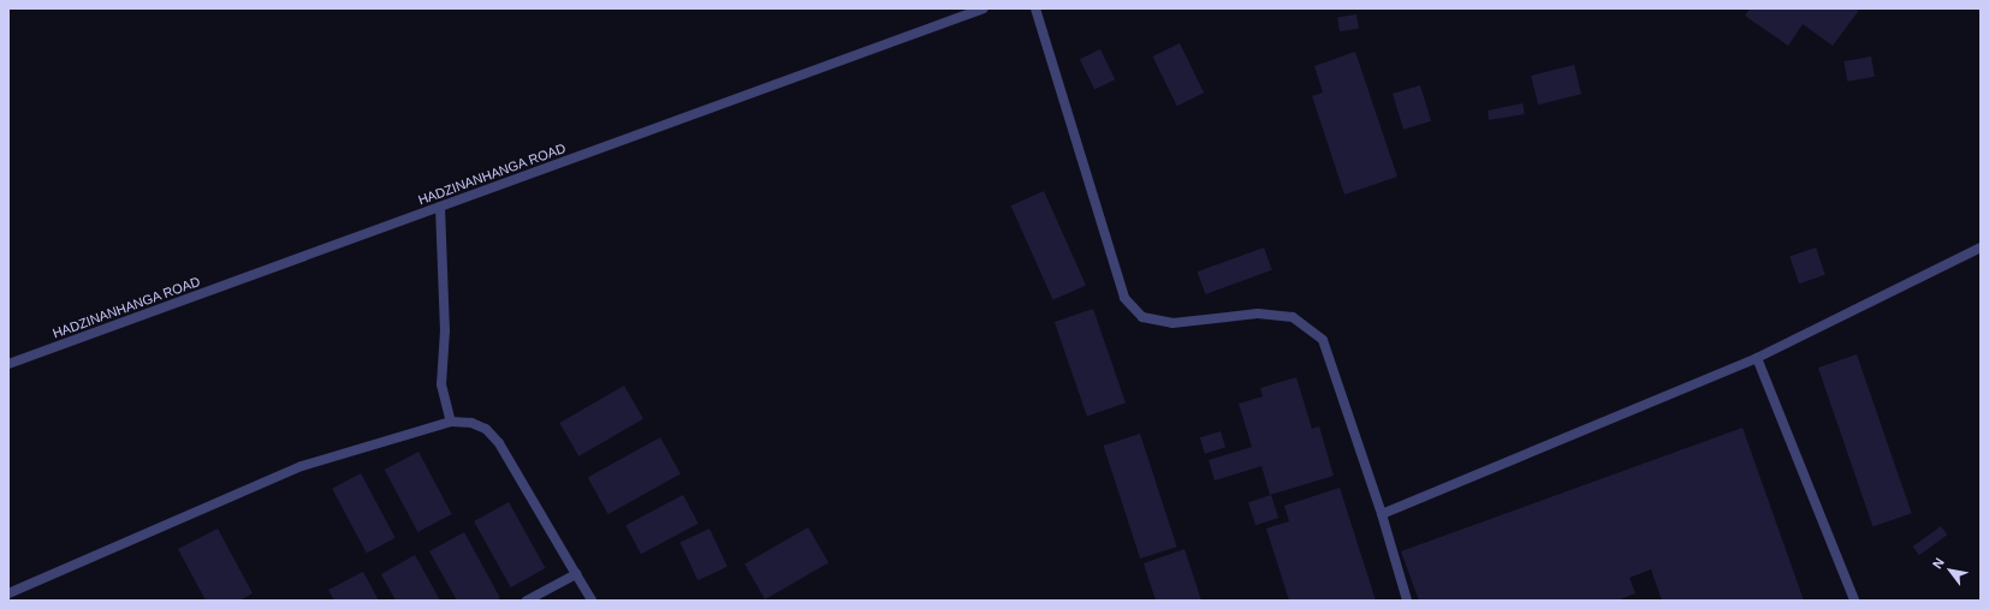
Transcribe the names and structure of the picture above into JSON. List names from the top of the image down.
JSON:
{
  "streets": {
    "street": ["HADZINANHANGA ROAD"]
  },
  "north": "top left"
}
